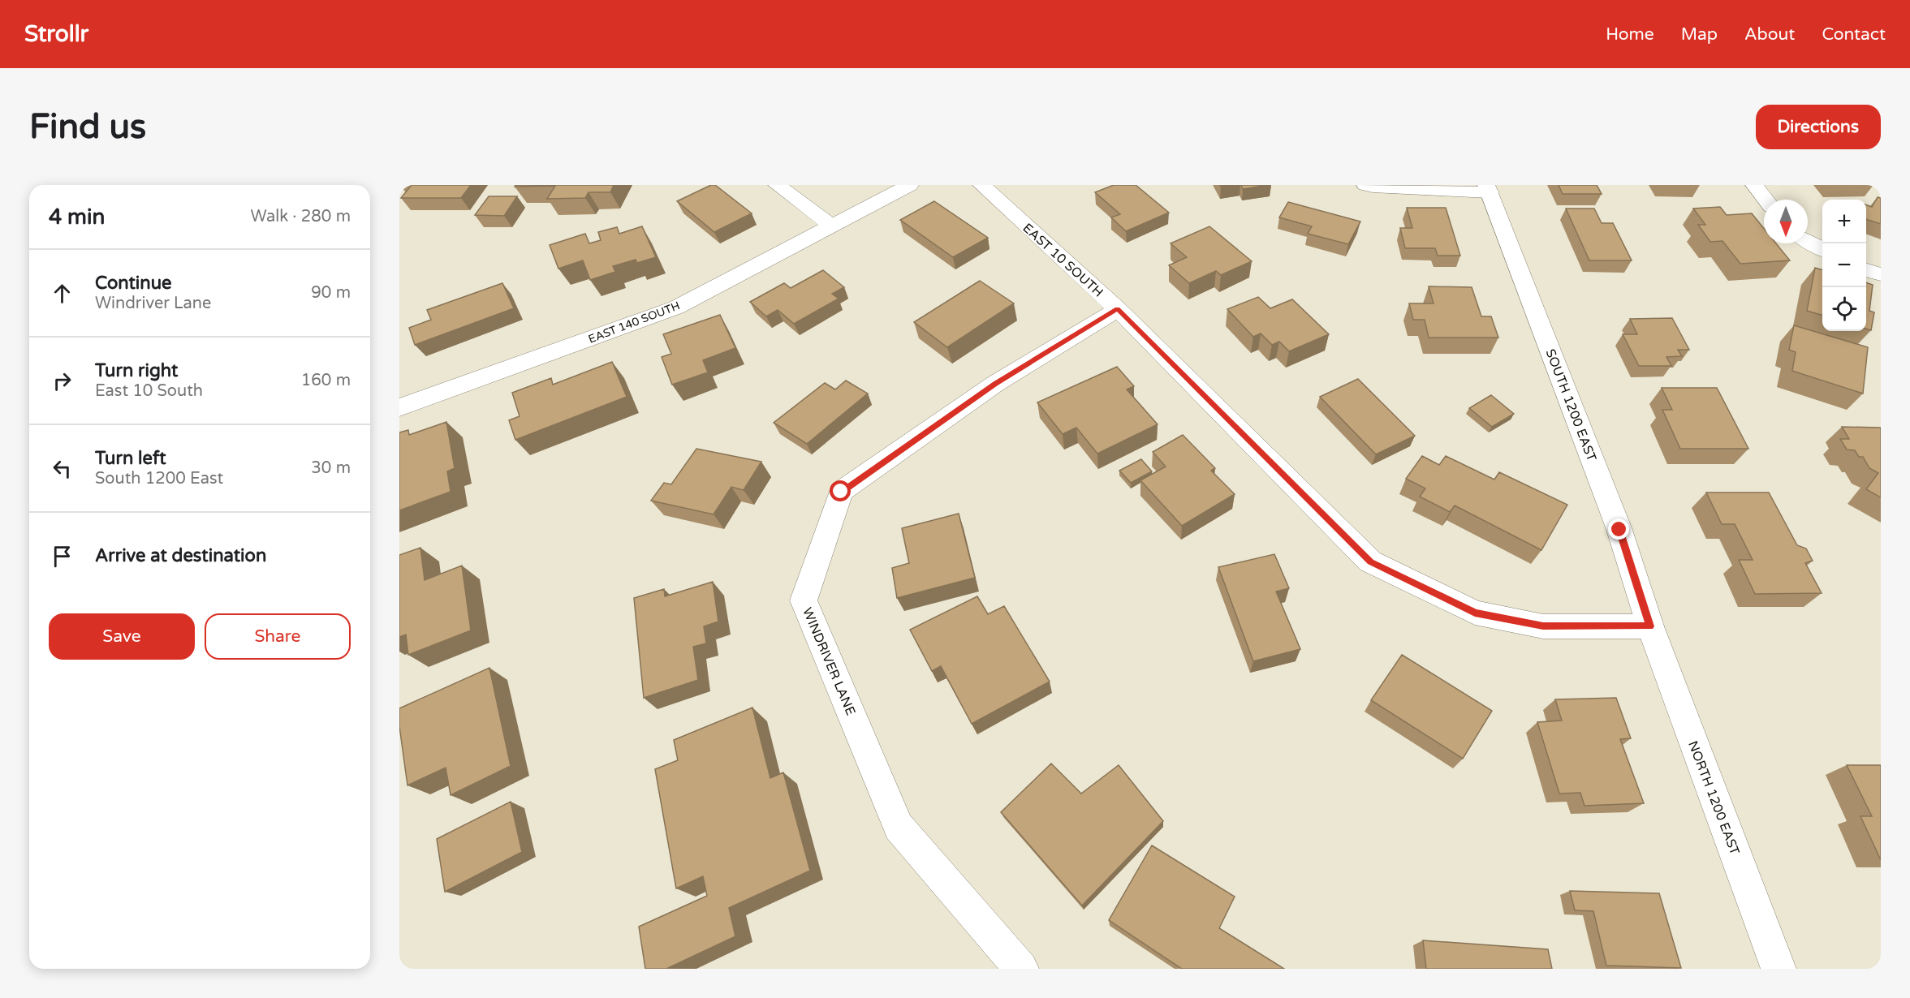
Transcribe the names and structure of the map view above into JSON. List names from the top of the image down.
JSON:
{
  "streets": {
    "street": [
      "EAST 10 SOUTH",
      "EAST 140 SOUTH",
      "SOUTH 1200 EAST",
      "WINDRIVER LANE",
      "NORTH 1200 EAST"
    ]
  },
  "crossings": [
    ["EAST 10 SOUTH", "SOUTH 1200 EAST"],
    ["EAST 10 SOUTH", "WINDRIVER LANE"],
    ["EAST 10 SOUTH", "NORTH 1200 EAST"],
    ["SOUTH 1200 EAST", "NORTH 1200 EAST"]
  ],
  "north": "bottom",
  "page": {
    "header": "Strollr",
    "nav": [
      "Home",
      "Map",
      "About",
      "Contact"
    ],
    "buttons": [
      "Directions",
      ["Save", "Share"]
    ],
    "title": "Find us",
    "heading": ["4 min", "Walk · 280 m"],
    "map_buttons": ["+", "−"],
    "list": [
      ["Continue", "Windriver Lane", "90 m"],
      ["Turn right", "East 10 South", "160 m"],
      ["Turn left", "South 1200 East", "30 m"],
      "Arrive at destination"
    ]
  }
}
